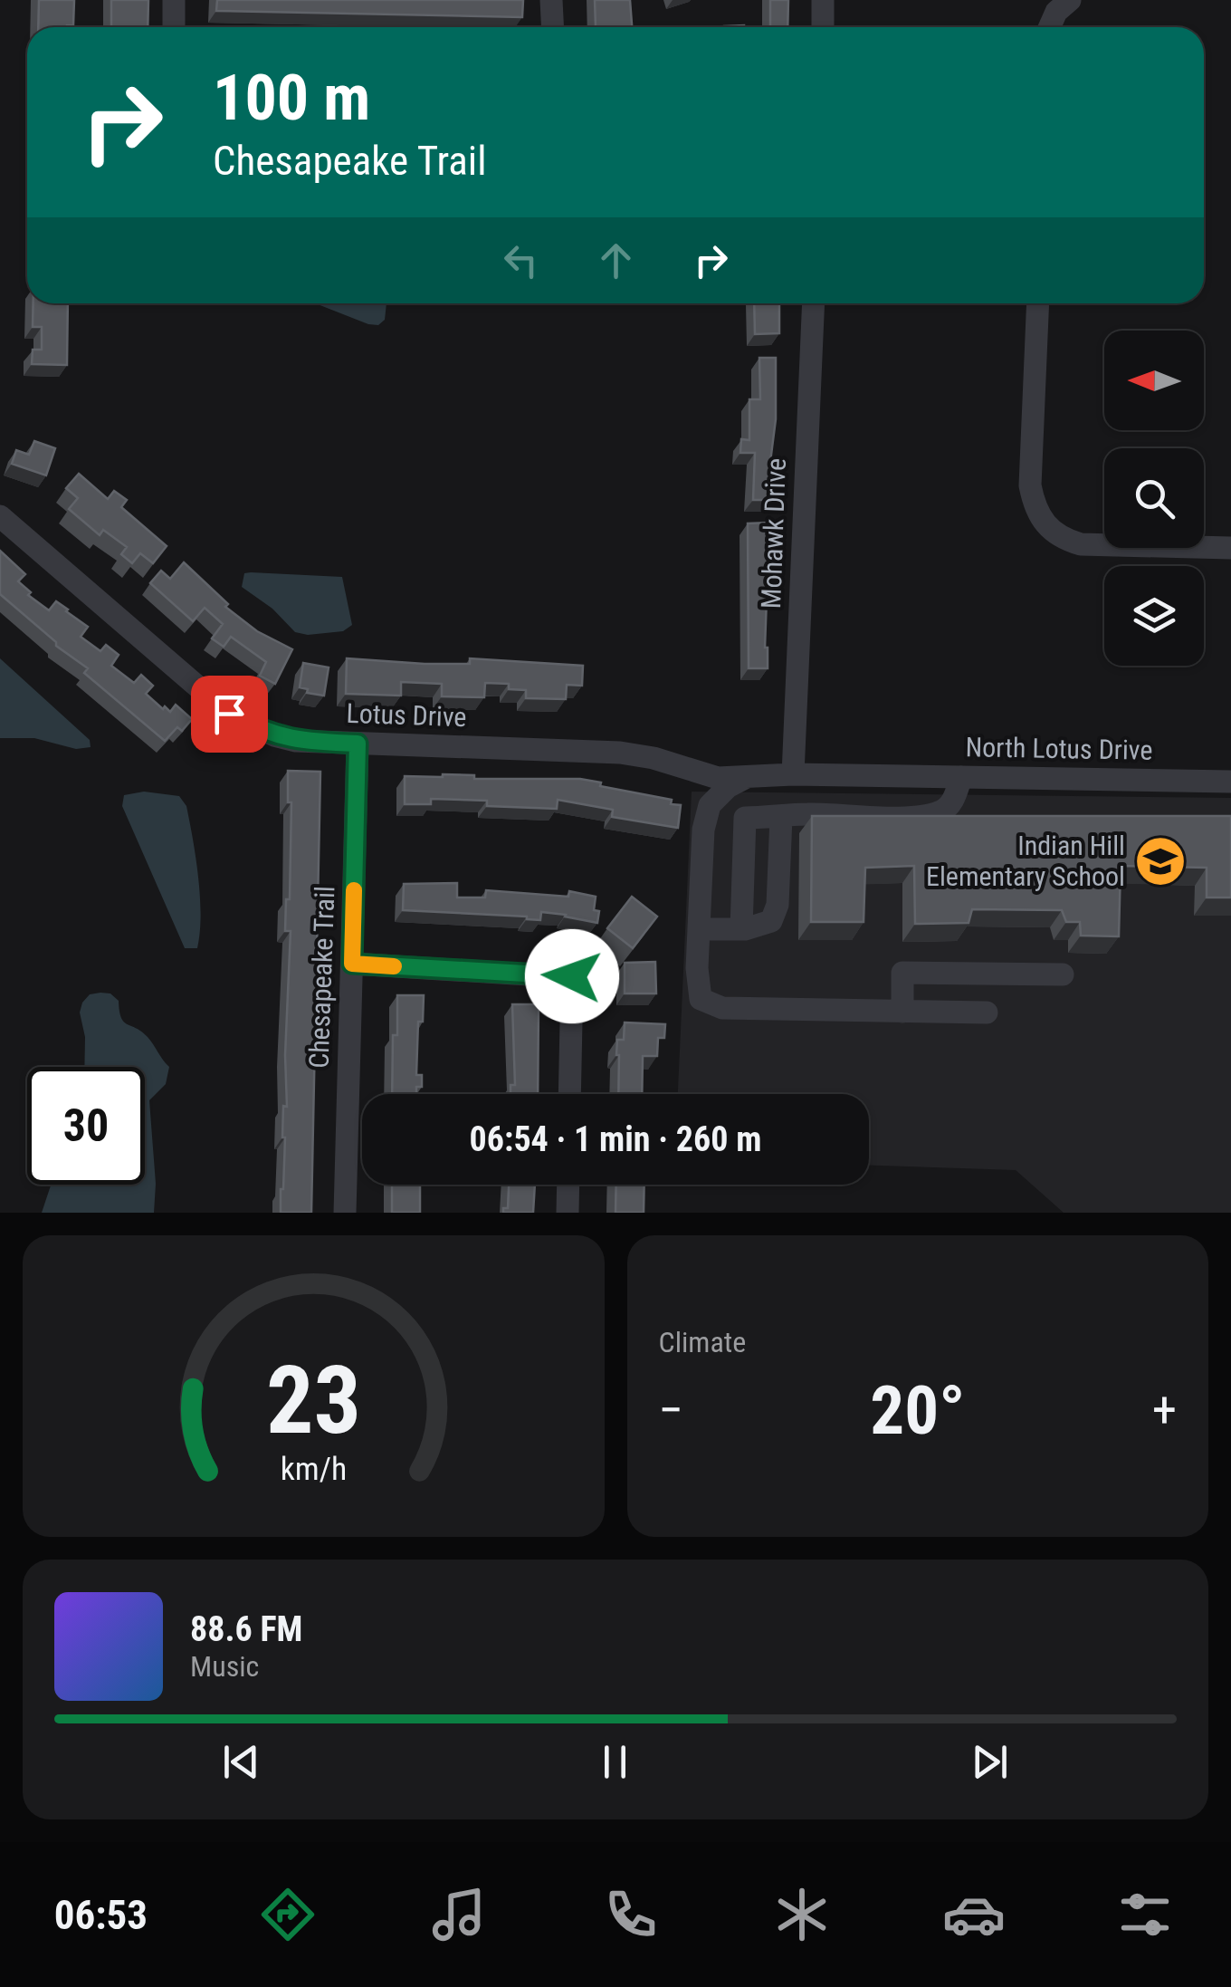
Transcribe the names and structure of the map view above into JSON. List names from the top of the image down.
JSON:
{
  "streets": {
    "street": [
      "Mohawk Drive",
      "Lotus Drive",
      "North Lotus Drive",
      "Chesapeake Trail"
    ]
  },
  "crossings": [
    ["Mohawk Drive", "Lotus Drive"],
    ["Lotus Drive", "North Lotus Drive"],
    ["Lotus Drive", "Chesapeake Trail"]
  ],
  "places": {
    "school or university": ["Indian Hill Elementary School"]
  },
  "north": "left",
  "page": {
    "turn": ["100 m", "Chesapeake Trail"],
    "limit": "30",
    "trip": "06:54 · 1 min · 260 m",
    "tile": "Climate",
    "heat": ["−", "20°", "+"],
    "song": ["88.6 FM", "Music"],
    "tabs": "06:53",
    "gauge": ["23", "km/h"]
  }
}
